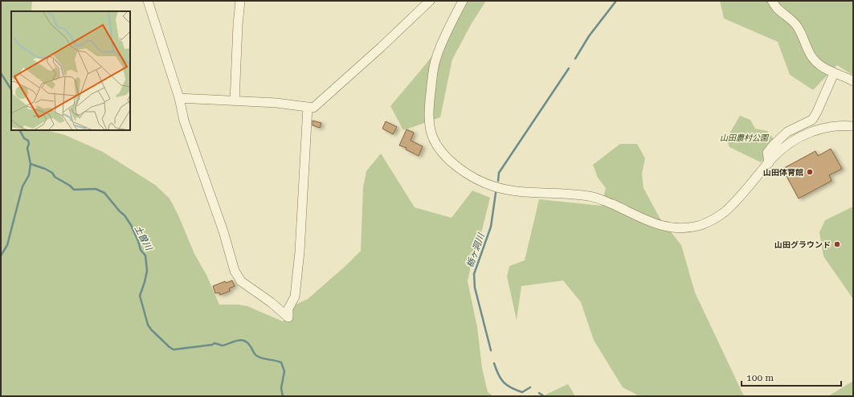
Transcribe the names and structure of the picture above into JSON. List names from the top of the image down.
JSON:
{
  "water": ["土曽川", "栃ヶ洞川"],
  "parks": ["山田農村公園"],
  "places": ["山田体育館", "山田グラウンド"],
  "scale_bar": "100 m"
}
